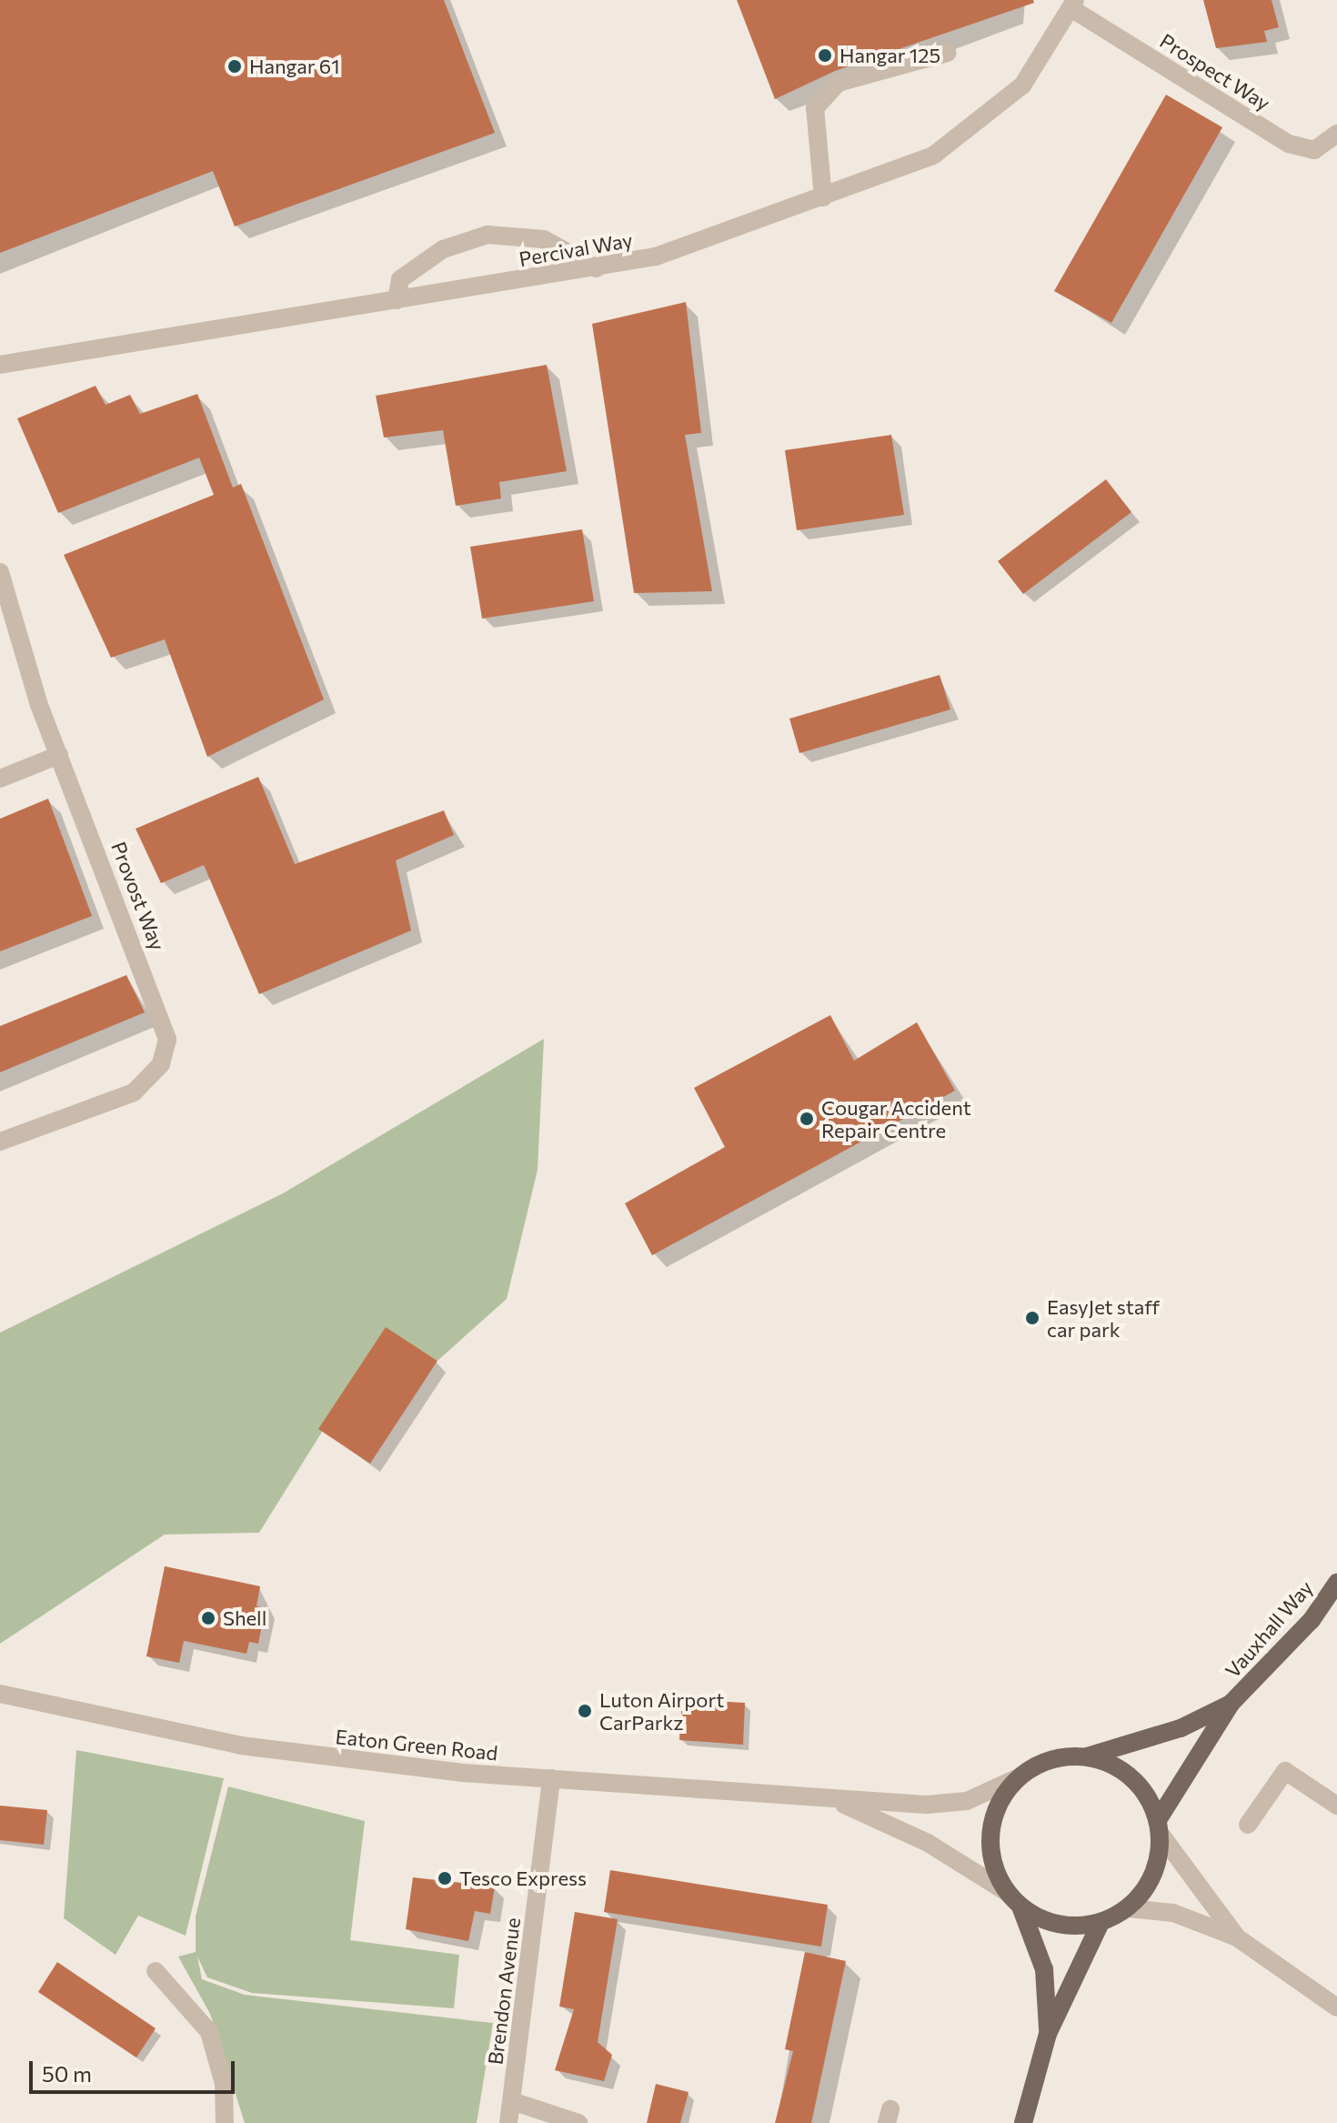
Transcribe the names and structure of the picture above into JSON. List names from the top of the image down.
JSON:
{
  "streets": {
    "main road": ["Vauxhall Way"],
    "street": [
      "Prospect Way",
      "Percival Way",
      "Provost Way",
      "Eaton Green Road",
      "Brendon Avenue"
    ]
  },
  "crossings": [
    ["Prospect Way", "Percival Way"],
    ["Vauxhall Way", "Eaton Green Road"],
    ["Eaton Green Road", "Brendon Avenue"]
  ],
  "places": [
    "Hangar 125",
    "Hangar 61",
    "Cougar Accident Repair Centre",
    "EasyJet staff car park",
    "Shell",
    "Luton Airport CarParkz",
    "Tesco Express"
  ],
  "scale_bar": "50 m"
}
